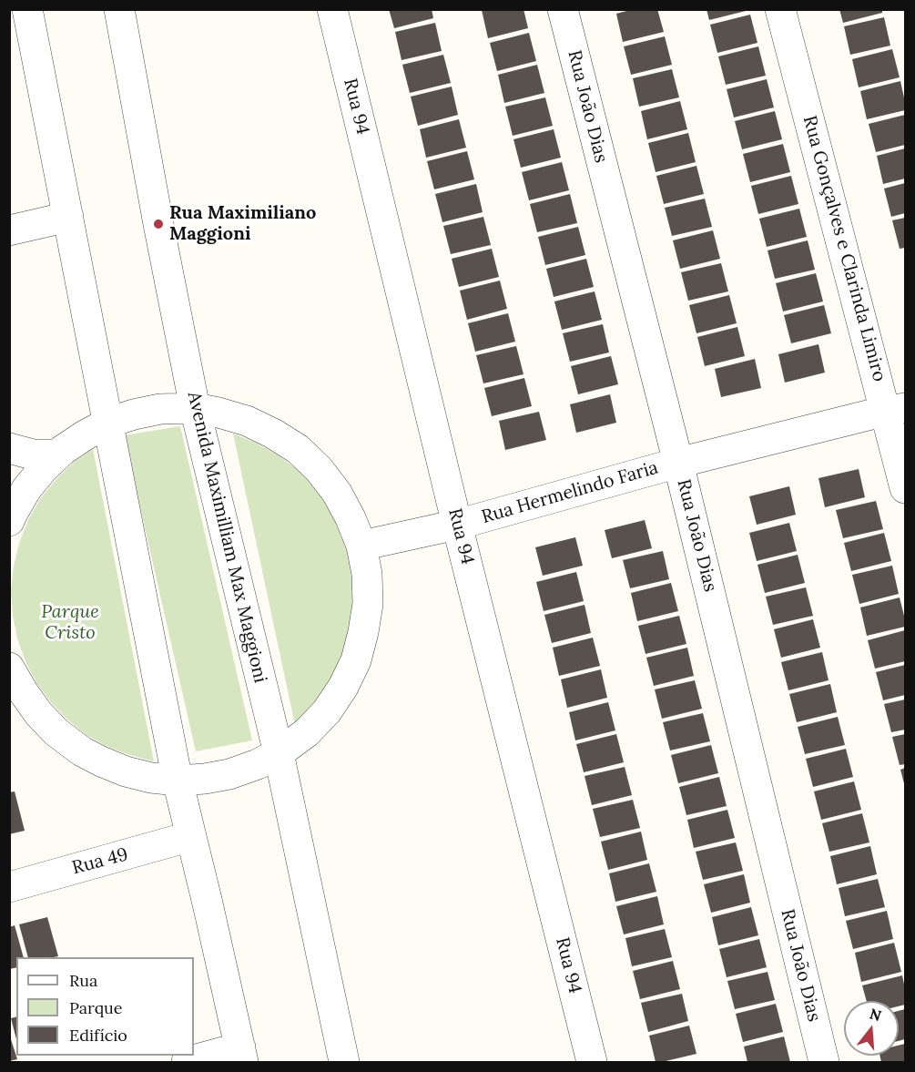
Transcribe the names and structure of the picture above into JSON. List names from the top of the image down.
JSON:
{
  "streets": {
    "street": [
      "Rua 94",
      "Rua João Dias",
      "Rua Gonçalves e Clarinda Limiro",
      "Rua Hermelindo Faria",
      "Avenida Maximilliam Max Maggioni",
      "Rua 49"
    ]
  },
  "crossings": [
    ["Rua 94", "Rua Hermelindo Faria"],
    ["Rua João Dias", "Rua Hermelindo Faria"],
    ["Rua Gonçalves e Clarinda Limiro", "Rua Hermelindo Faria"]
  ],
  "parks": ["Parque Cristo"],
  "places": ["Rua Maximiliano Maggioni"],
  "legend": ["Rua", "Parque", "Edifício"],
  "north": "top"
}
